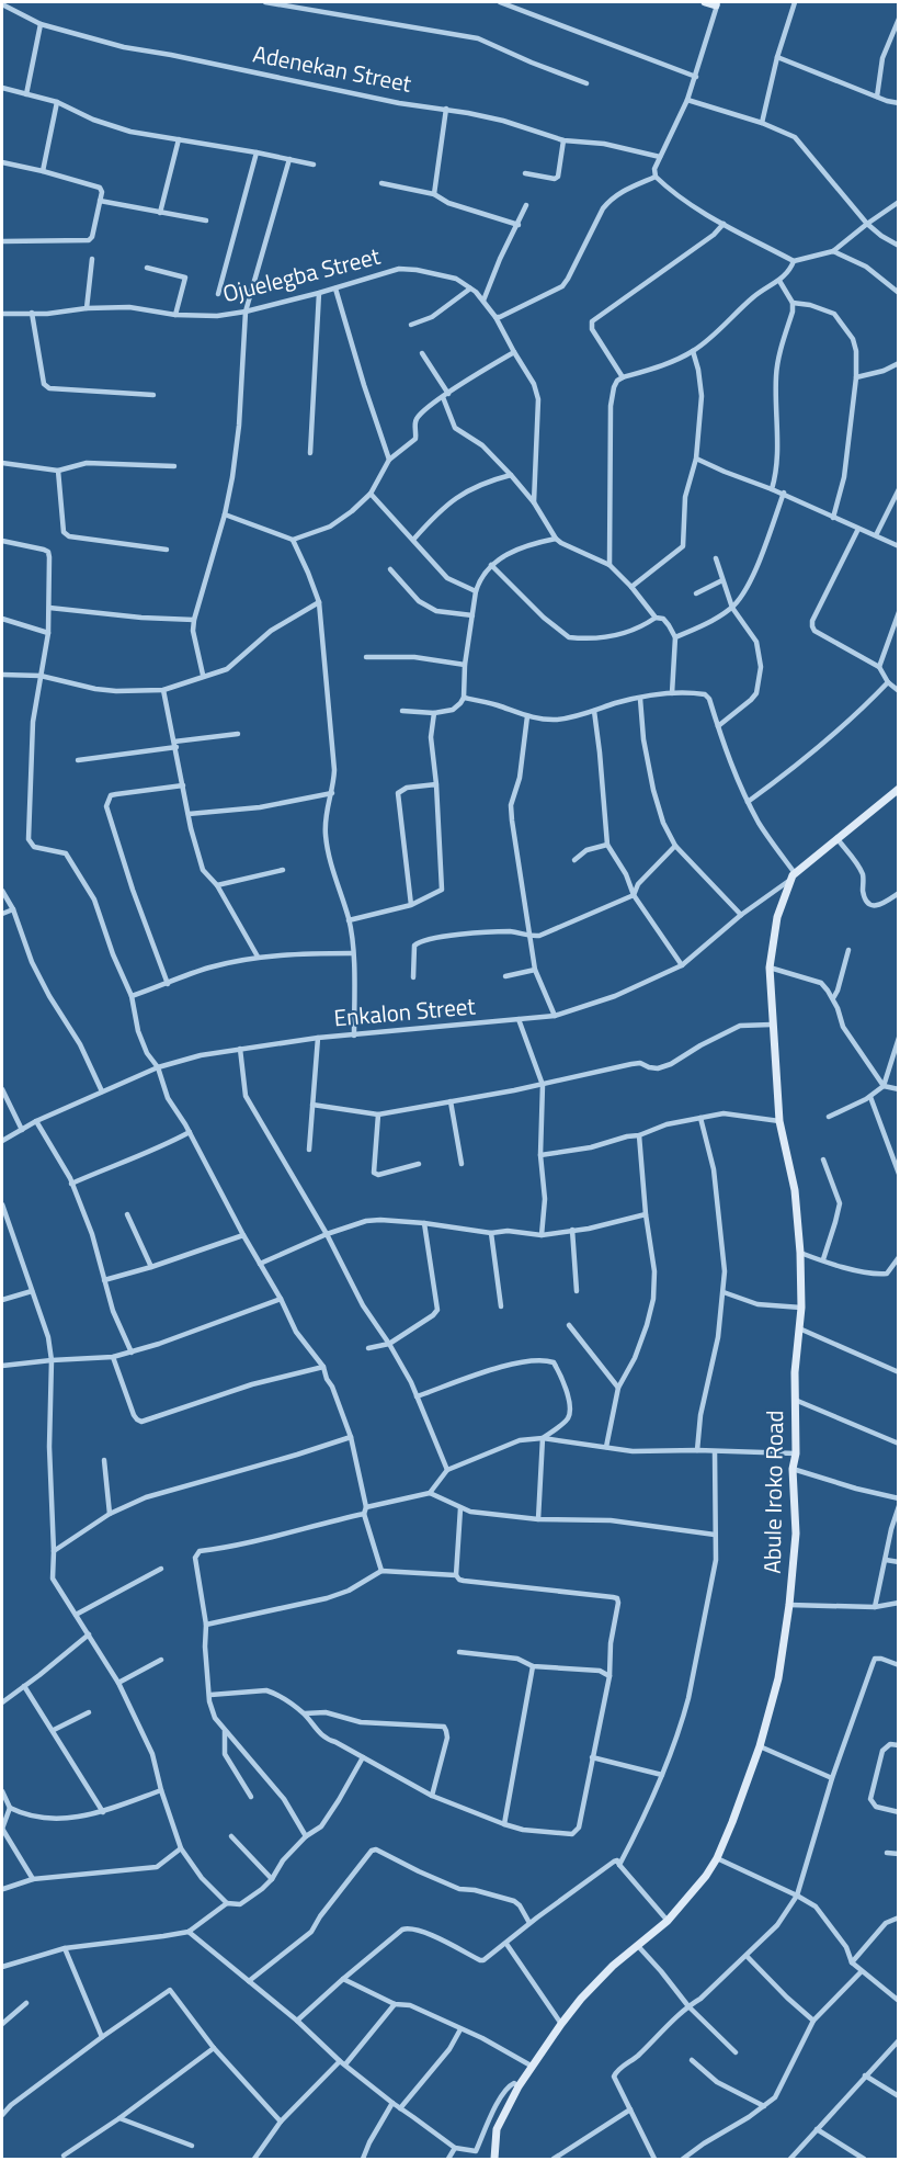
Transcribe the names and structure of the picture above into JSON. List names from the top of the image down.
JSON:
{
  "streets": {
    "street": [
      "Adenekan Street",
      "Ojuelegba Street",
      "Enkalon Street",
      "Abule Iroko Road"
    ]
  },
  "crossings": [
    ["Enkalon Street", "Abule Iroko Road"]
  ]
}
